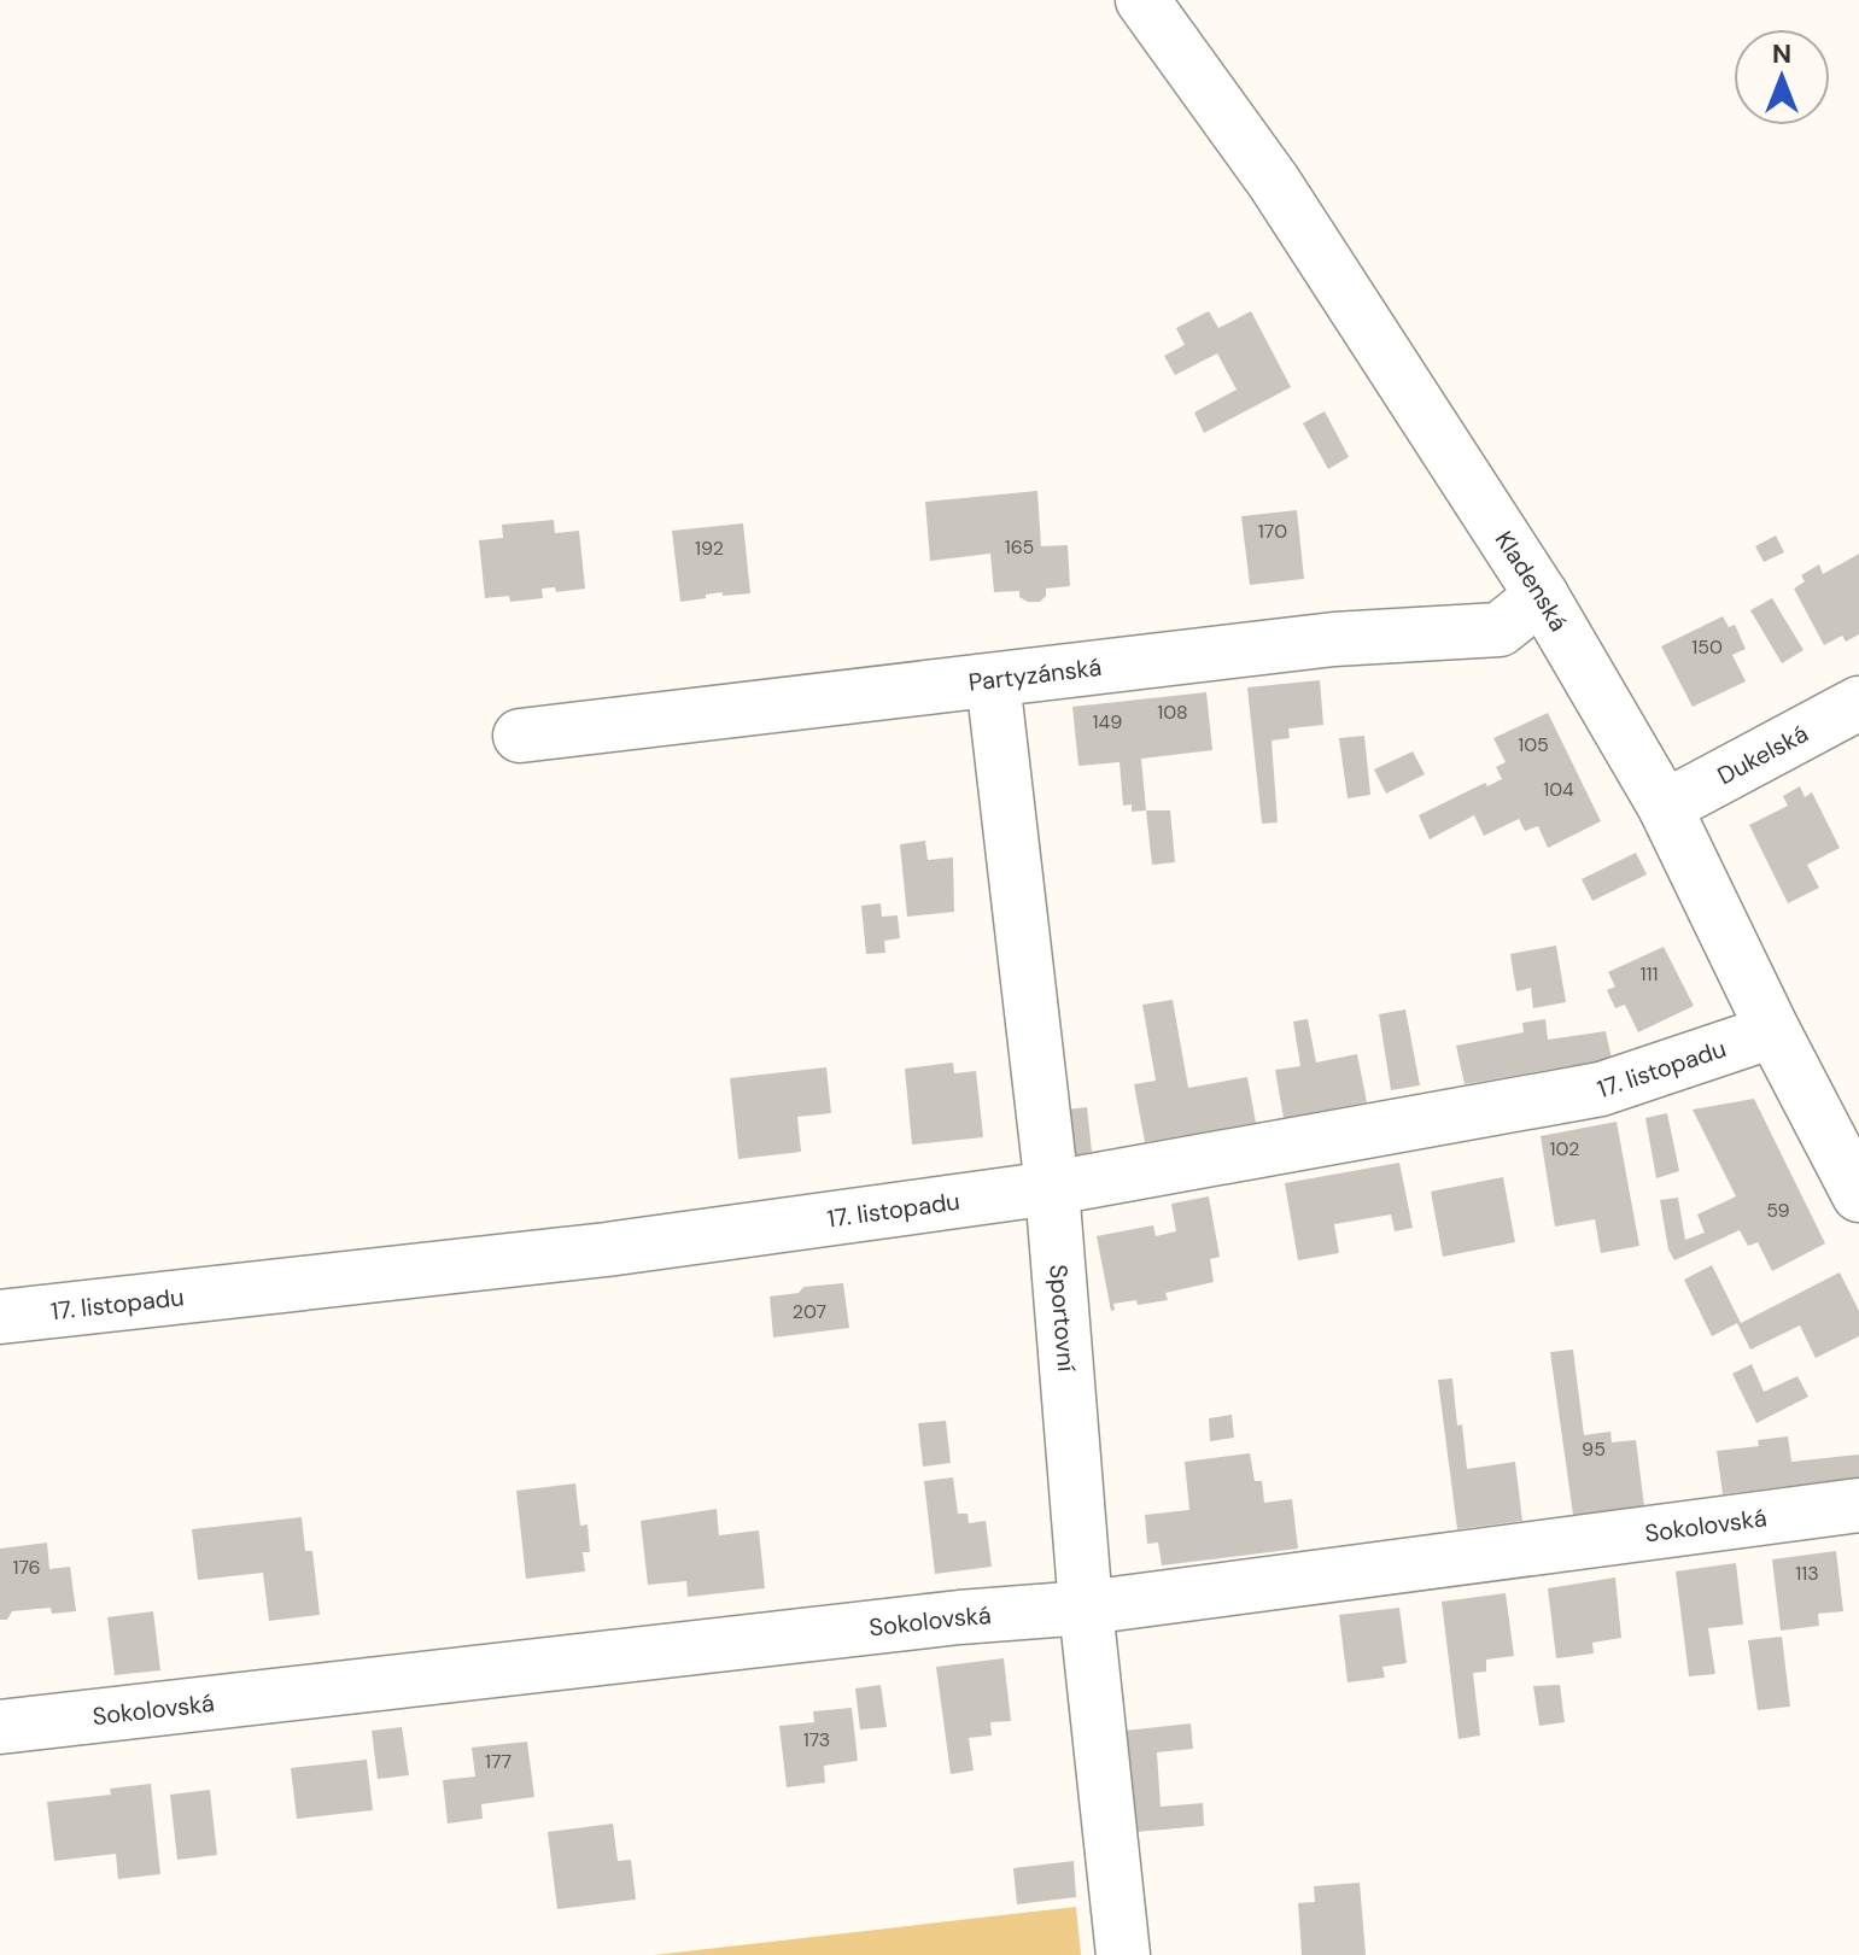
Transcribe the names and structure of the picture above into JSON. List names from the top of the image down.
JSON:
{
  "streets": {
    "street": [
      "Kladenská",
      "Partyzánská",
      "Dukelská",
      "17. listopadu",
      "Sportovní",
      "Sokolovská"
    ]
  },
  "crossings": [
    ["Kladenská", "Partyzánská"],
    ["Kladenská", "Dukelská"],
    ["Kladenská", "17. listopadu"],
    ["Partyzánská", "Sportovní"],
    ["17. listopadu", "Sportovní"],
    ["Sportovní", "Sokolovská"]
  ],
  "house_numbers": [
    "170",
    "165",
    "192",
    "150",
    "108",
    "149",
    "105",
    "104",
    "111",
    "102",
    "59",
    "207",
    "95",
    "176",
    "113",
    "173",
    "177"
  ],
  "north": "top"
}
